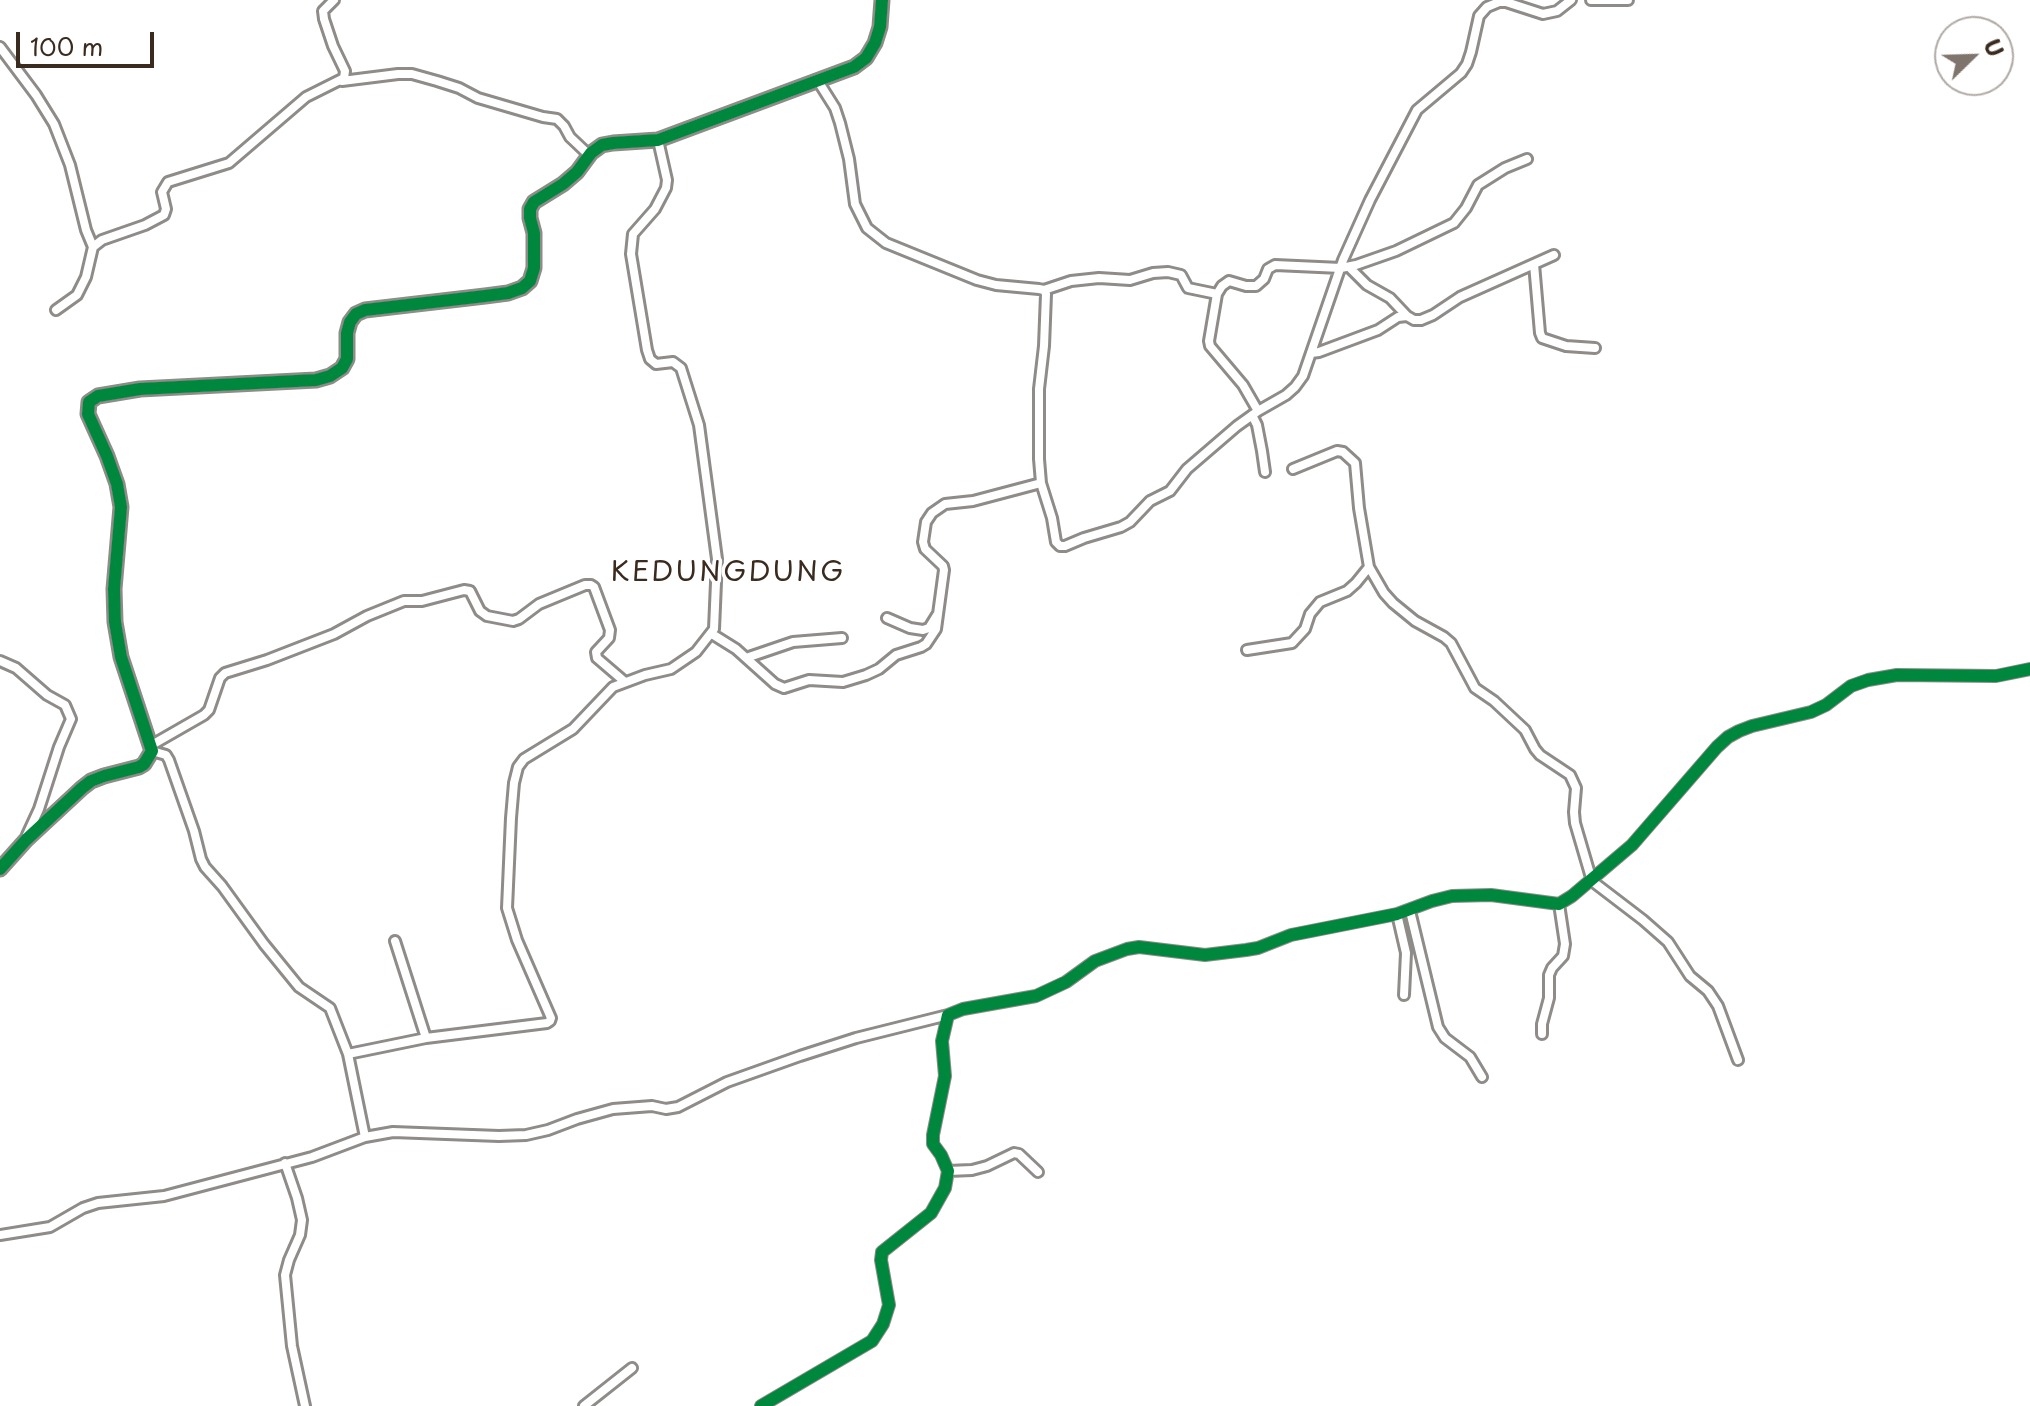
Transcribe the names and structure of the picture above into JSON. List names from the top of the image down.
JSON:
{
  "districts": ["KEDUNGDUNG"],
  "scale_bar": "100 m",
  "north": "top right"
}
